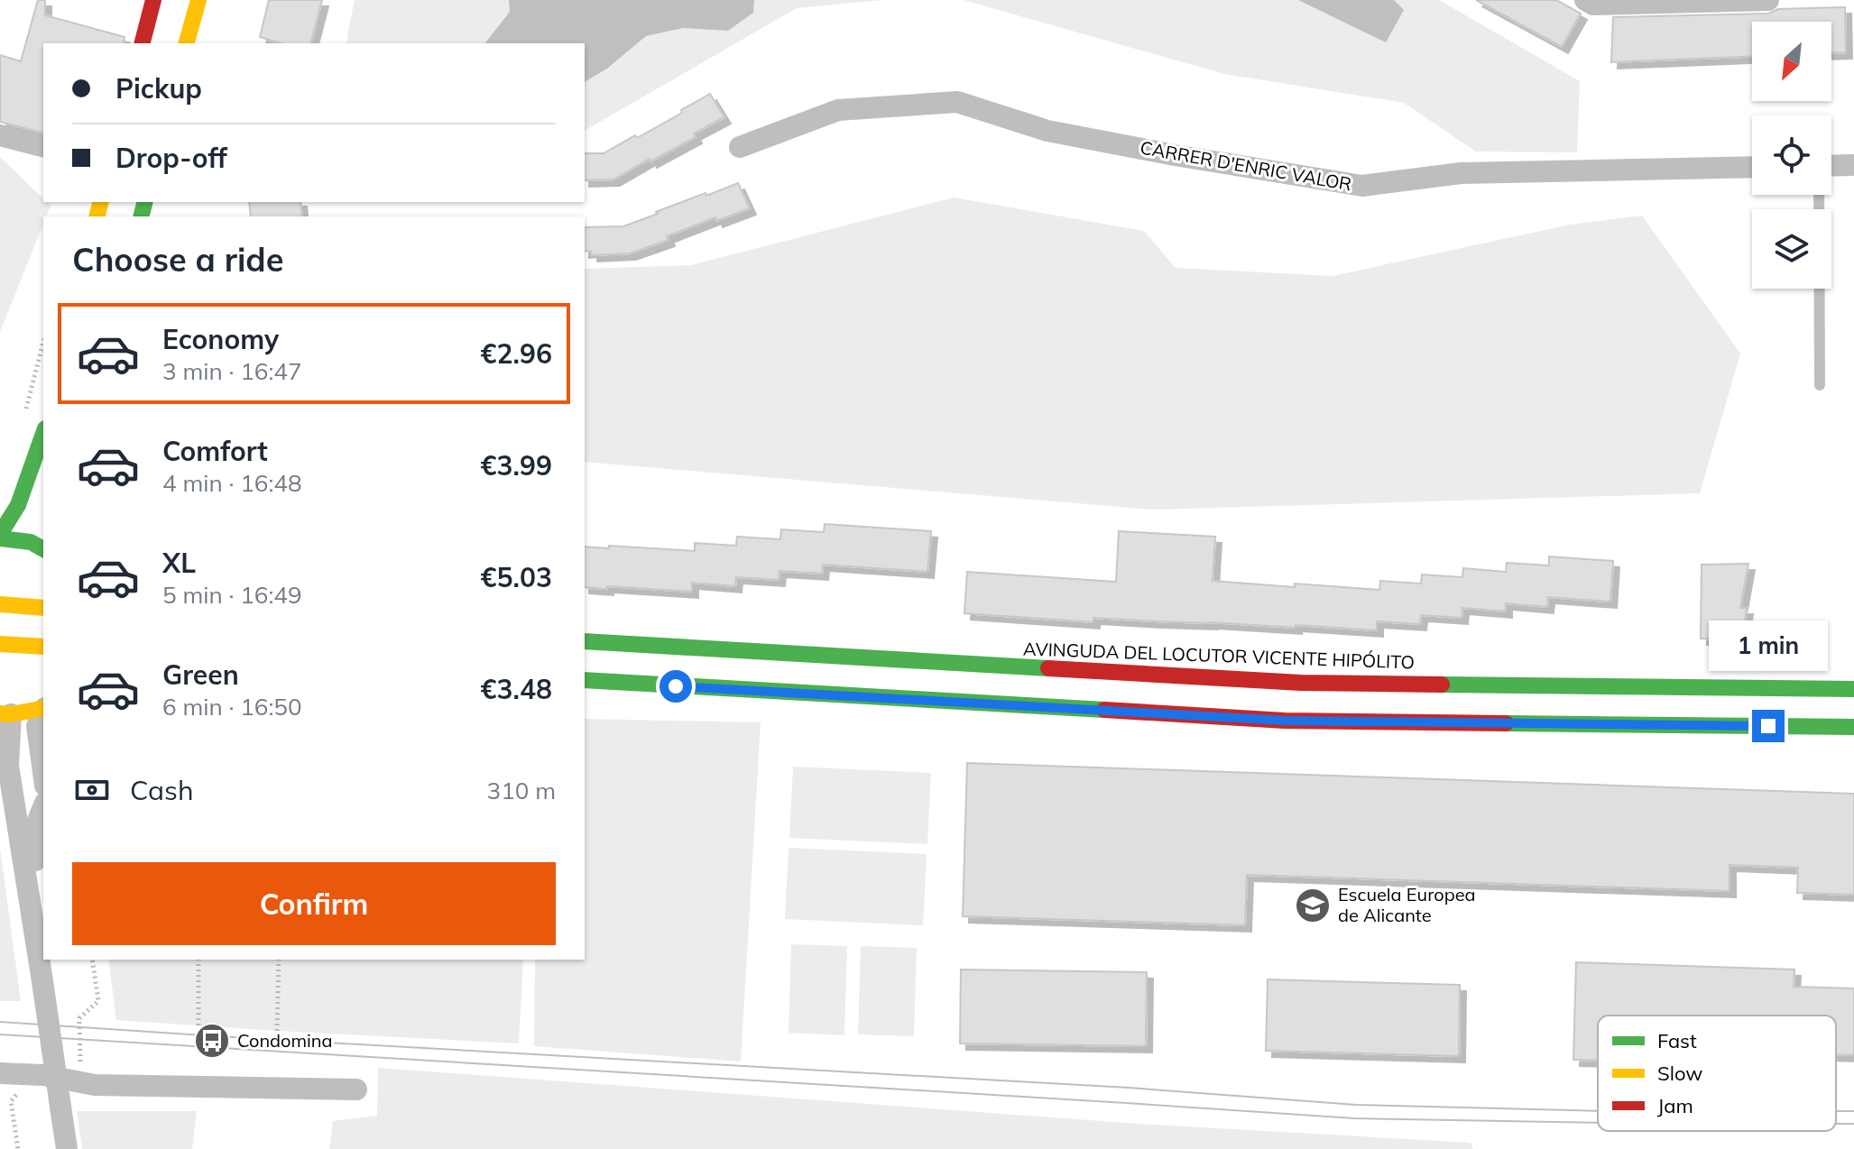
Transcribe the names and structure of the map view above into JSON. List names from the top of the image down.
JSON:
{
  "streets": {
    "main road": ["AVINGUDA DEL LOCUTOR VICENTE HIPÓLITO"],
    "street": ["CARRER D'ENRIC VALOR"]
  },
  "places": {
    "school or university": ["Escuela Europea de Alicante"],
    "bus stop": ["Condomina"]
  },
  "legend": ["Fast", "Slow", "Jam"],
  "north": "bottom left",
  "page": {
    "banner": ["Pickup", "Drop-off"],
    "heading": "Choose a ride",
    "list": [
      {
        "name": "Economy",
        "note": "3 min · 16:47",
        "value": "€2.96"
      },
      {
        "name": "Comfort",
        "note": "4 min · 16:48",
        "value": "€3.99"
      },
      {
        "name": "XL",
        "note": "5 min · 16:49",
        "value": "€5.03"
      },
      {
        "name": "Green",
        "note": "6 min · 16:50",
        "value": "€3.48"
      }
    ],
    "bubble": "1 min",
    "pay": ["Cash", "310 m"],
    "buttons": "Confirm"
  }
}
